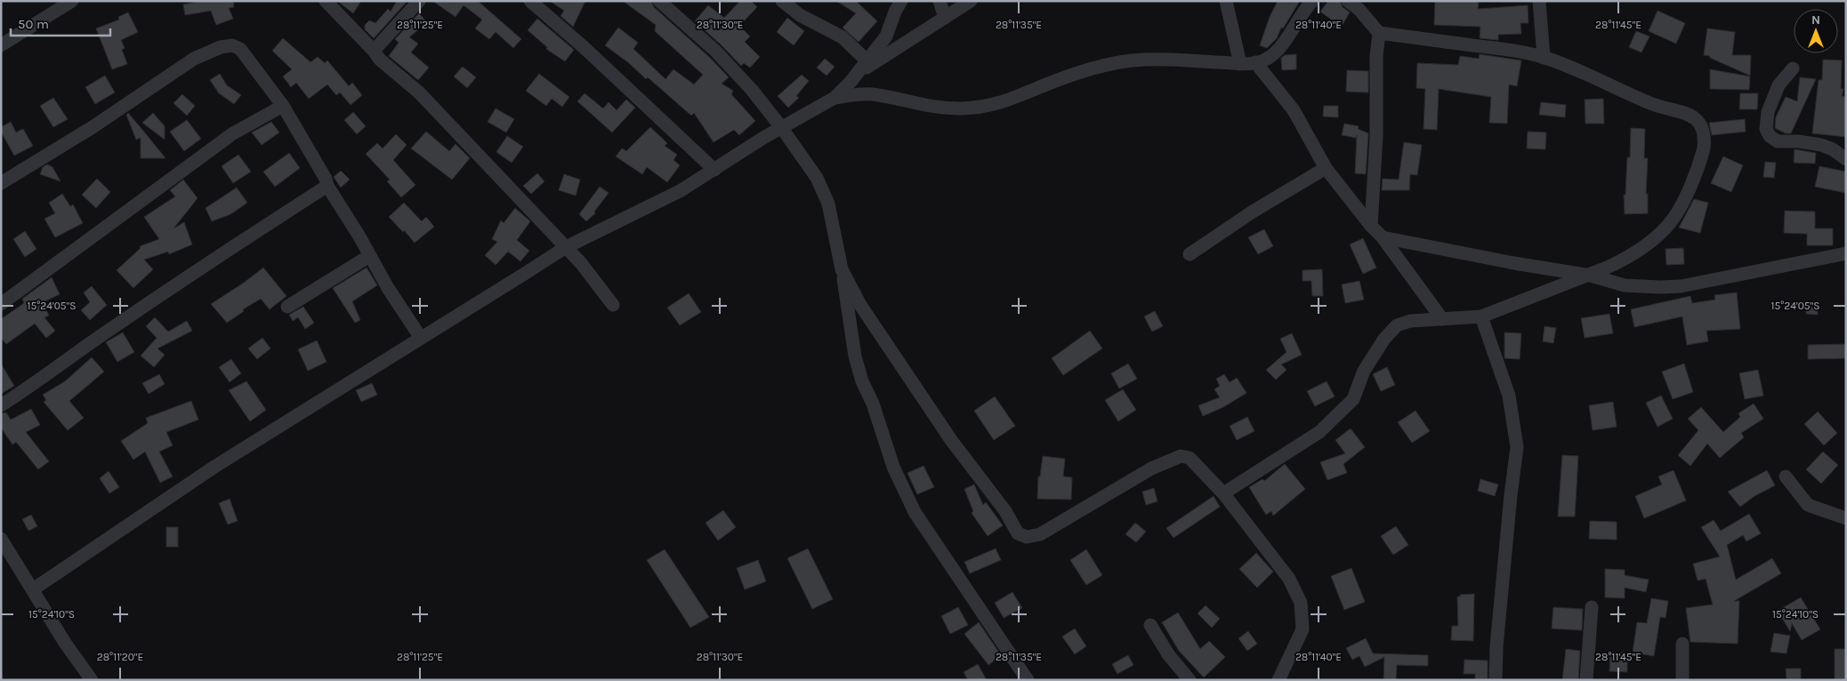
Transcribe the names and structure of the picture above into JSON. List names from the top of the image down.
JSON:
{
  "scale_bar": "50 m",
  "north": "top",
  "coordinates": [
    "28°11'25\"E",
    "28°11'30\"E",
    "28°11'35\"E",
    "28°11'40\"E",
    "28°11'45\"E",
    "15°24'05\"S",
    "15°24'10\"S",
    "28°11'20\"E"
  ]
}
